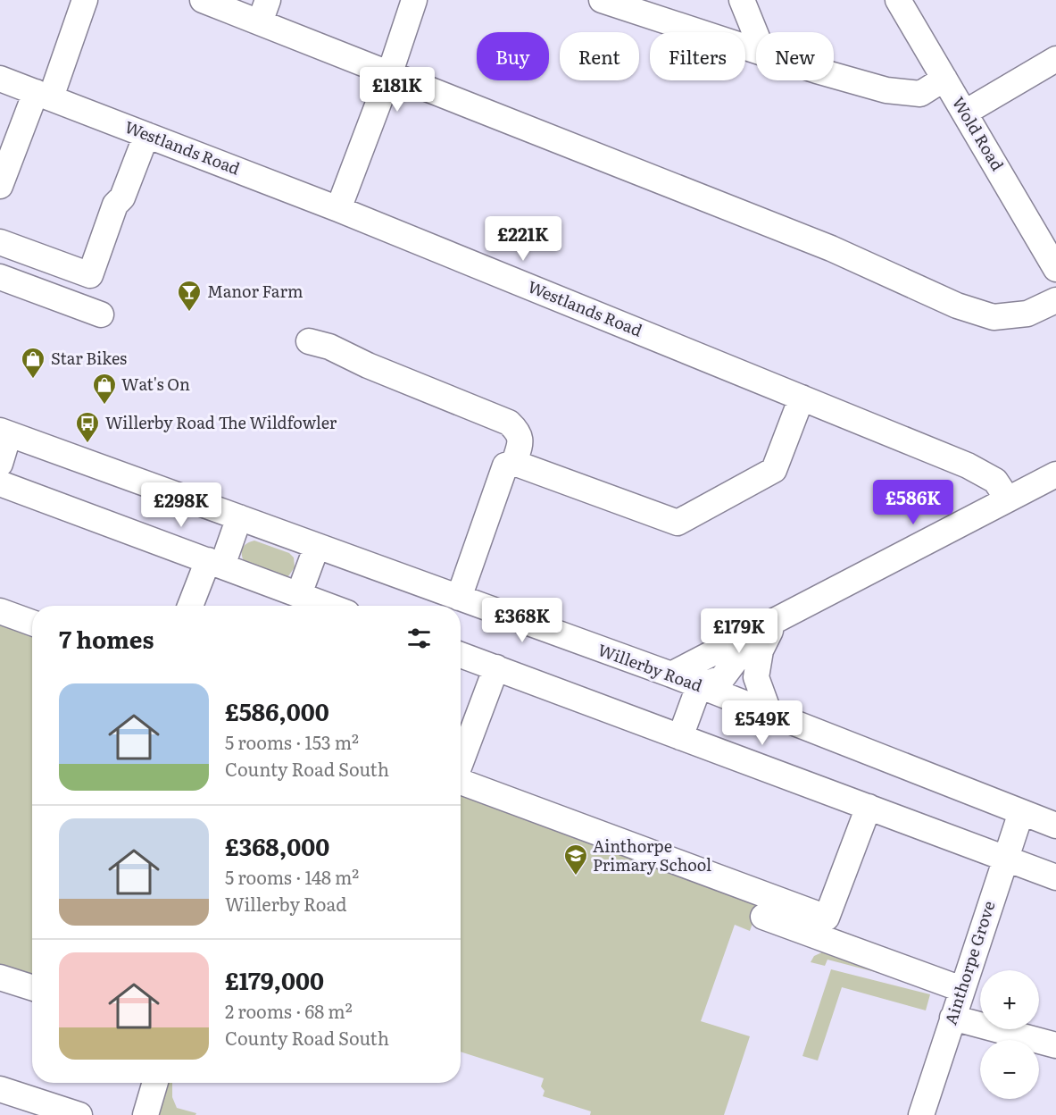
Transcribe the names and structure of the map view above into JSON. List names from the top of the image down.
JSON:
{
  "streets": {
    "street": [
      "Wold Road",
      "Westlands Road",
      "Willerby Road",
      "Ainthorpe Grove"
    ]
  },
  "crossings": [
    ["Willerby Road", "Ainthorpe Grove"]
  ],
  "places": {
    "bar": ["Manor Farm"],
    "shop": ["Star Bikes", "Wat's On"],
    "bus stop": ["Willerby Road The Wildfowler"],
    "school or university": ["Ainthorpe Primary School"]
  },
  "page": {
    "chip": [
      "Buy",
      "Rent",
      "Filters",
      "New"
    ],
    "price": [
      "£181K",
      "£221K",
      "£586K",
      "£298K",
      "£368K",
      "£179K",
      "£549K"
    ],
    "heading": "7 homes",
    "list": [
      {
        "name": "£586,000",
        "note": "5 rooms · 153 m² · County Road South"
      },
      {
        "name": "£368,000",
        "note": "5 rooms · 148 m² · Willerby Road"
      },
      {
        "name": "£179,000",
        "note": "2 rooms · 68 m² · County Road South"
      }
    ],
    "map_buttons": ["+", "−"]
  }
}
